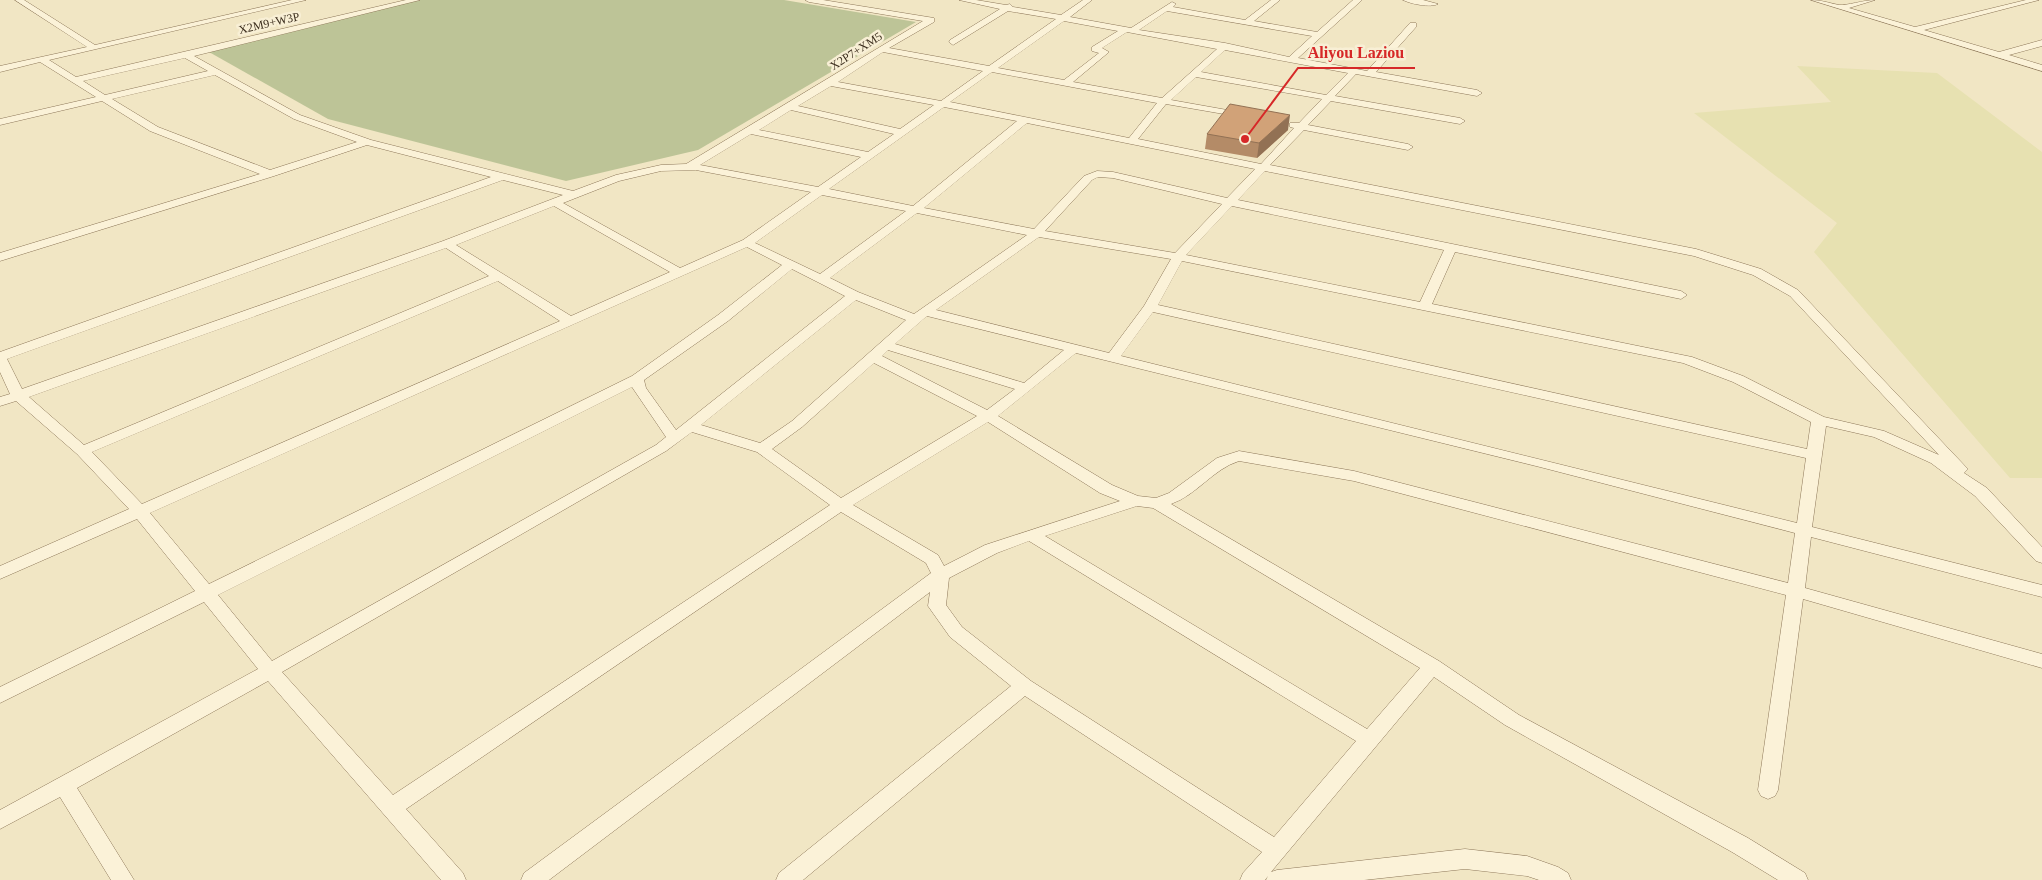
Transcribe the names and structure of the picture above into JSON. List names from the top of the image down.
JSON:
{
  "streets": {
    "street": ["X2M9+W3P", "X2P7+XM5"]
  },
  "places": ["Aliyou Laziou"]
}
